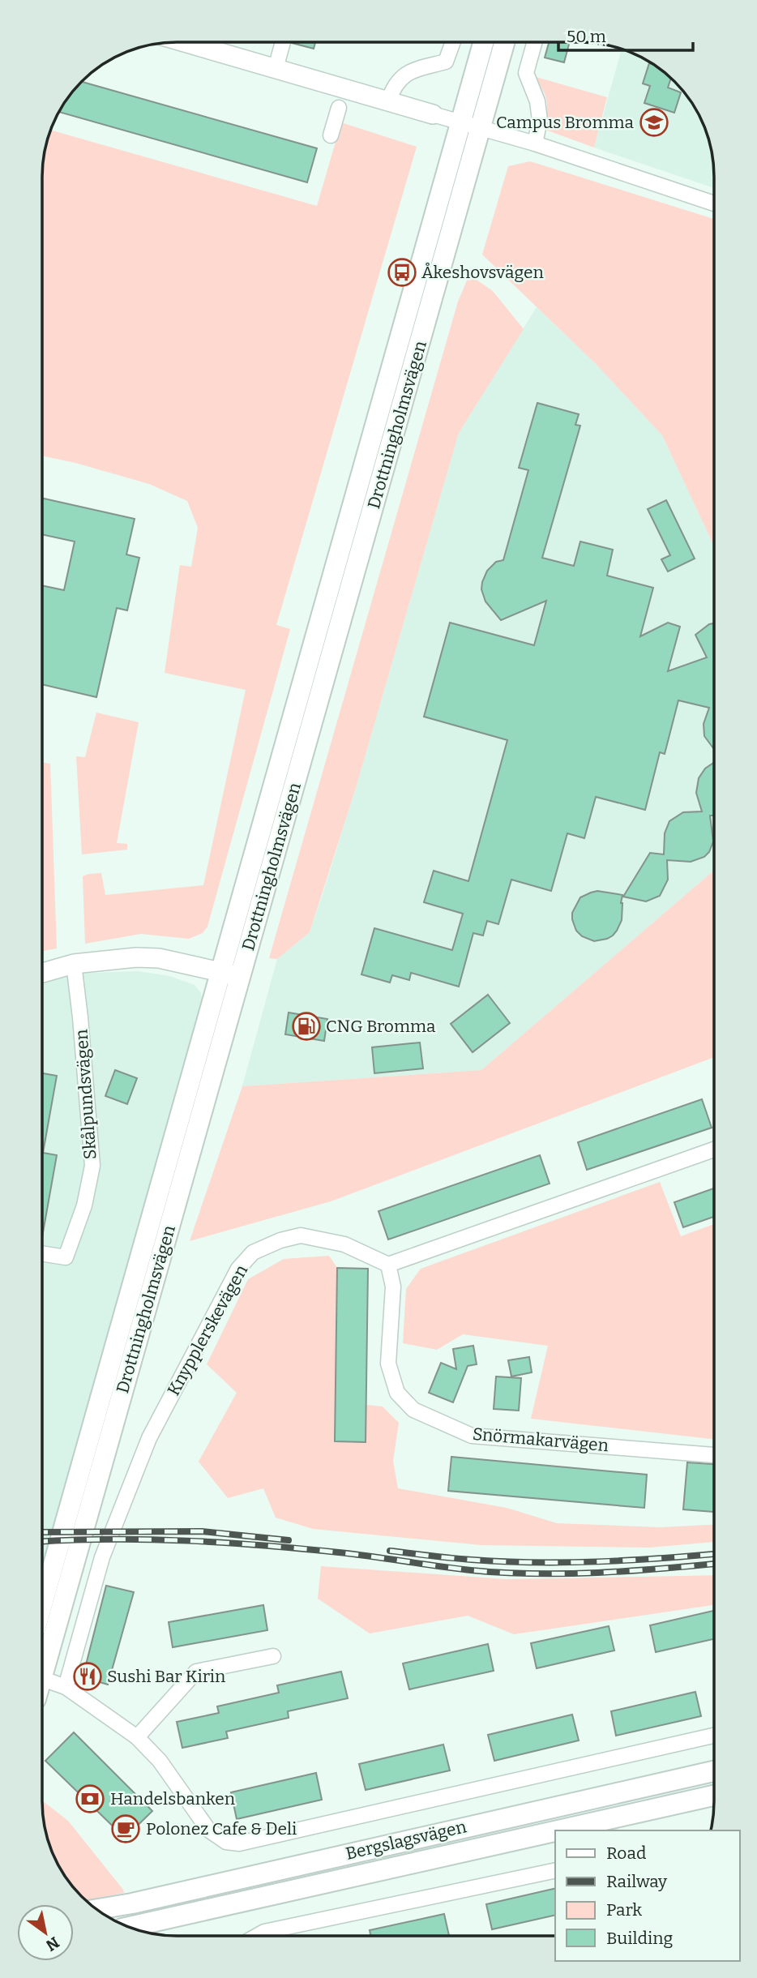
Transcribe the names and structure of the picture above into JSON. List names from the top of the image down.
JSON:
{
  "streets": {
    "main road": ["Drottningholmsvägen", "Bergslagsvägen"],
    "street": ["Skålpundsvägen", "Knypplerskevägen", "Snörmakarvägen"]
  },
  "crossings": [
    ["Knypplerskevägen", "Snörmakarvägen"]
  ],
  "places": {
    "school or university": ["Campus Bromma"],
    "bus stop": ["Åkeshovsvägen"],
    "fuel station": ["CNG Bromma"],
    "restaurant": ["Sushi Bar Kirin"],
    "bank": ["Handelsbanken"],
    "cafe": ["Polonez Cafe & Deli"]
  },
  "legend": [
    "Road",
    "Railway",
    "Park",
    "Building"
  ],
  "scale_bar": "50 m",
  "north": "bottom right"
}
